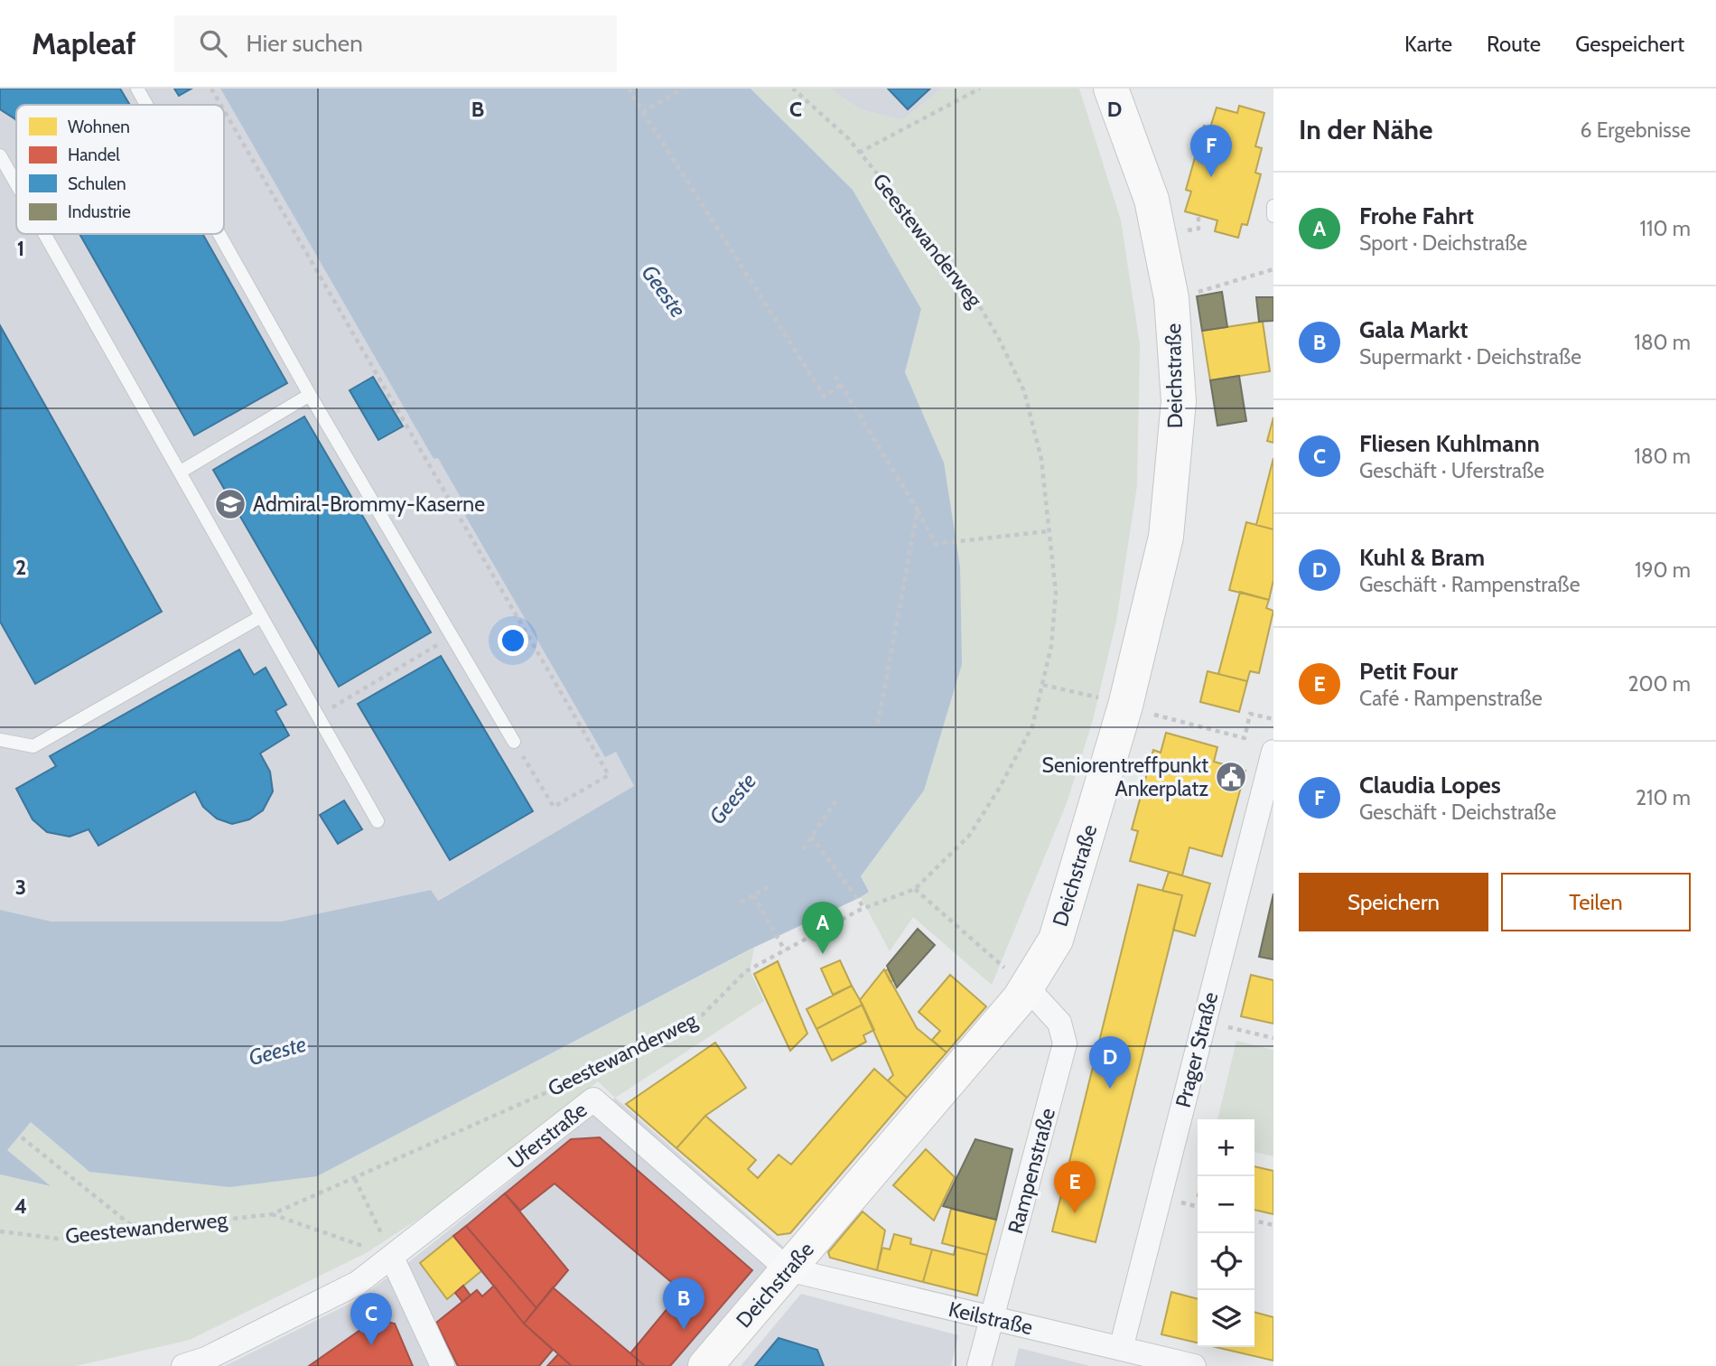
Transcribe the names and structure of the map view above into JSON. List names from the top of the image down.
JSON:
{
  "streets": {
    "main road": ["Deichstraße"],
    "street": [
      "Prager Straße",
      "Uferstraße",
      "Rampenstraße",
      "Keilstraße"
    ],
    "path": ["Geestewanderweg"]
  },
  "crossings": [
    ["Deichstraße", "Uferstraße"],
    ["Deichstraße", "Rampenstraße"],
    ["Deichstraße", "Keilstraße"],
    ["Prager Straße", "Keilstraße"],
    ["Uferstraße", "Keilstraße"],
    ["Rampenstraße", "Keilstraße"]
  ],
  "water": ["Geeste"],
  "places": {
    "school or university": ["Admiral-Brommy-Kaserne"],
    "public building": ["Seniorentreffpunkt Ankerplatz"]
  },
  "legend": [
    "Wohnen",
    "Handel",
    "Schulen",
    "Industrie"
  ],
  "page": {
    "header": "Mapleaf",
    "search": "Hier suchen",
    "nav": ["Karte", "Route", "Gespeichert"],
    "heading": ["In der Nähe", "6 Ergebnisse"],
    "pins": [
      "F",
      "A",
      "D",
      "E",
      "B",
      "C"
    ],
    "list": [
      {
        "mark": "A",
        "name": "Frohe Fahrt",
        "note": "Sport · Deichstraße",
        "value": "110 m"
      },
      {
        "mark": "B",
        "name": "Gala Markt",
        "note": "Supermarkt · Deichstraße",
        "value": "180 m"
      },
      {
        "mark": "C",
        "name": "Fliesen Kuhlmann",
        "note": "Geschäft · Uferstraße",
        "value": "180 m"
      },
      {
        "mark": "D",
        "name": "Kuhl & Bram",
        "note": "Geschäft · Rampenstraße",
        "value": "190 m"
      },
      {
        "mark": "E",
        "name": "Petit Four",
        "note": "Café · Rampenstraße",
        "value": "200 m"
      },
      {
        "mark": "F",
        "name": "Claudia Lopes",
        "note": "Geschäft · Deichstraße",
        "value": "210 m"
      }
    ],
    "buttons": ["Speichern", "Teilen"],
    "map_buttons": ["+", "−"]
  },
  "grid": {
    "columns": ["B", "C", "D"],
    "rows": [
      "1",
      "2",
      "3",
      "4"
    ]
  }
}
